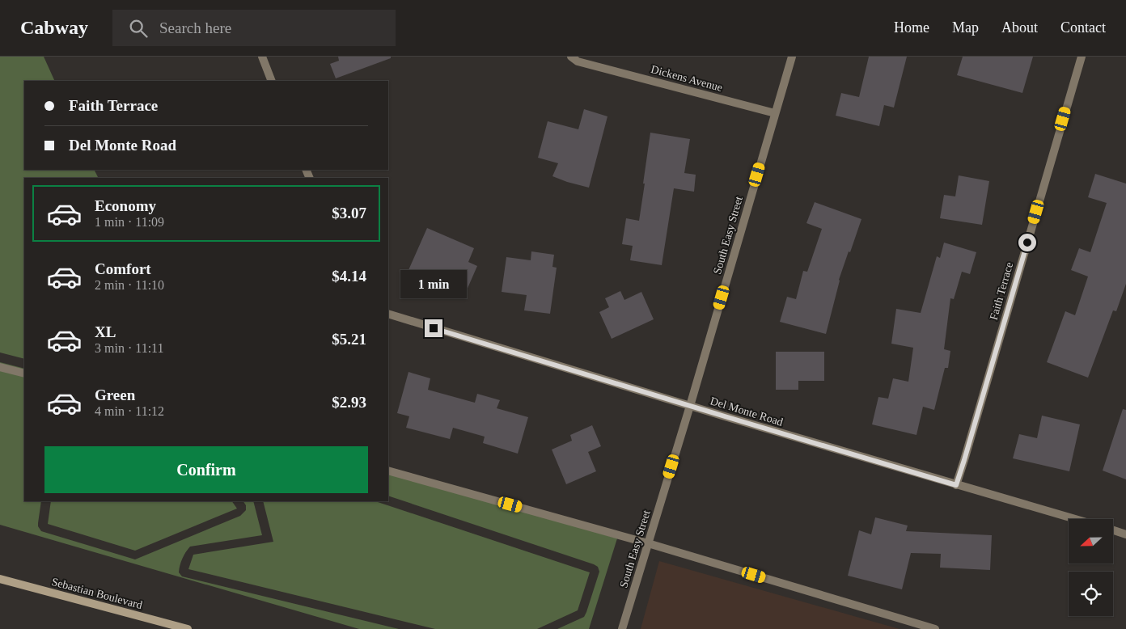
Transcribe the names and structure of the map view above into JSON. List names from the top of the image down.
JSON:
{
  "streets": {
    "main road": ["Sebastian Boulevard"],
    "street": [
      "Dickens Avenue",
      "South Easy Street",
      "Faith Terrace",
      "Del Monte Road"
    ]
  },
  "crossings": [
    ["Dickens Avenue", "South Easy Street"],
    ["South Easy Street", "Del Monte Road"],
    ["Faith Terrace", "Del Monte Road"]
  ],
  "north": "left",
  "page": {
    "header": "Cabway",
    "search": "Search here",
    "nav": [
      "Home",
      "Map",
      "About",
      "Contact"
    ],
    "banner": ["Faith Terrace", "Del Monte Road"],
    "list": [
      {
        "name": "Economy",
        "note": "1 min · 11:09",
        "value": "$3.07"
      },
      {
        "name": "Comfort",
        "note": "2 min · 11:10",
        "value": "$4.14"
      },
      {
        "name": "XL",
        "note": "3 min · 11:11",
        "value": "$5.21"
      },
      {
        "name": "Green",
        "note": "4 min · 11:12",
        "value": "$2.93"
      }
    ],
    "bubble": "1 min",
    "buttons": "Confirm"
  }
}
